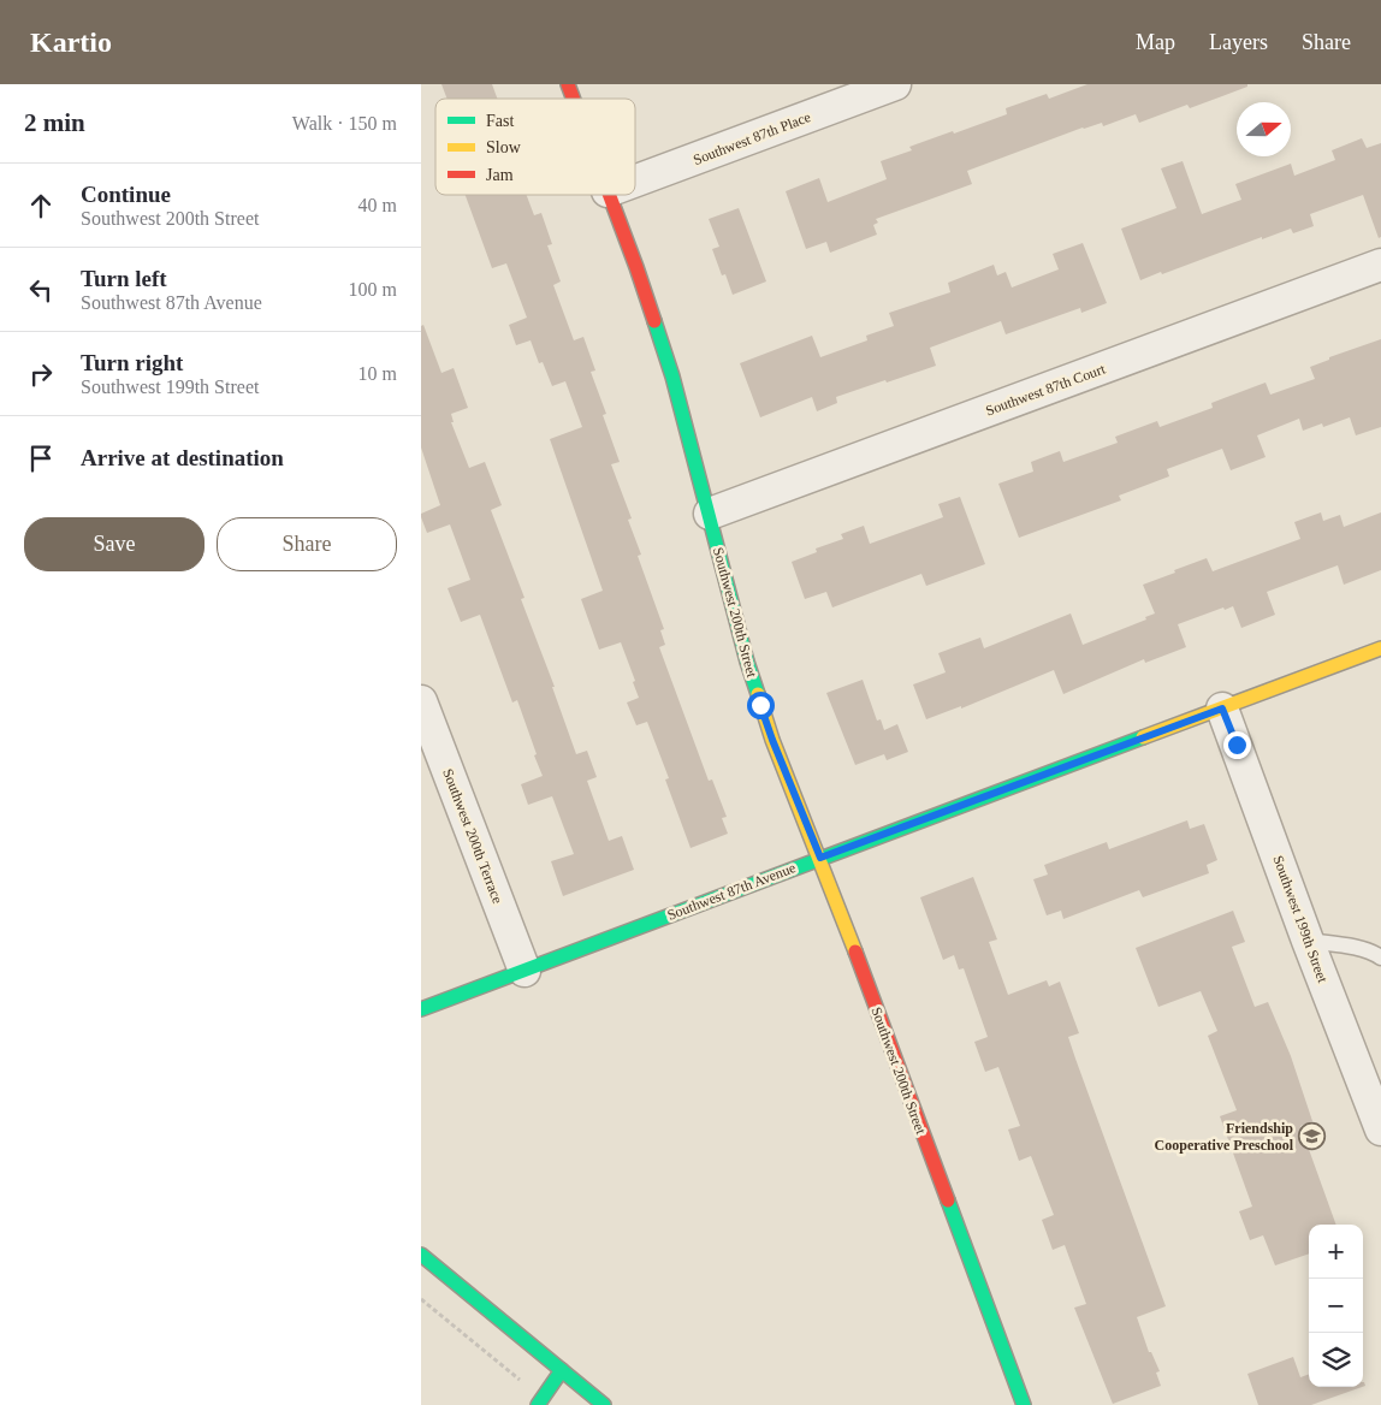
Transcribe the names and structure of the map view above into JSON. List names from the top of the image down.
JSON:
{
  "streets": {
    "street": [
      "Southwest 87th Place",
      "Southwest 87th Court",
      "Southwest 200th Street",
      "Southwest 200th Terrace",
      "Southwest 87th Avenue",
      "Southwest 199th Street"
    ]
  },
  "crossings": [
    ["Southwest 87th Court", "Southwest 200th Street"],
    ["Southwest 200th Street", "Southwest 87th Avenue"],
    ["Southwest 200th Terrace", "Southwest 87th Avenue"],
    ["Southwest 87th Avenue", "Southwest 199th Street"]
  ],
  "places": {
    "school or university": ["Friendship Cooperative Preschool"]
  },
  "legend": ["Fast", "Slow", "Jam"],
  "north": "right",
  "page": {
    "header": "Kartio",
    "nav": ["Map", "Layers", "Share"],
    "heading": ["2 min", "Walk · 150 m"],
    "list": [
      ["Continue", "Southwest 200th Street", "40 m"],
      ["Turn left", "Southwest 87th Avenue", "100 m"],
      ["Turn right", "Southwest 199th Street", "10 m"],
      "Arrive at destination"
    ],
    "buttons": ["Save", "Share"],
    "map_buttons": ["+", "−"]
  }
}
